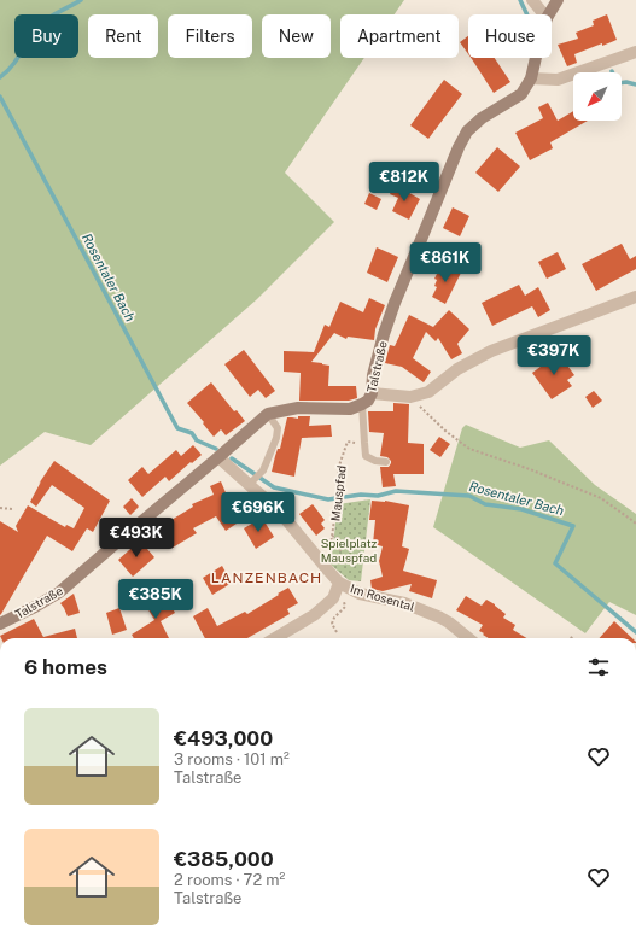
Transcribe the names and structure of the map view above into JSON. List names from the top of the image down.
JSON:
{
  "streets": {
    "main road": ["Talstraße"],
    "street": ["Im Rosental"],
    "path": ["Mauspfad"]
  },
  "crossings": [
    ["Talstraße", "Im Rosental"],
    ["Mauspfad", "Im Rosental"]
  ],
  "districts": ["LANZENBACH"],
  "water": ["Rosentaler Bach"],
  "parks": ["Spielplatz Mauspfad"],
  "north": "bottom left",
  "page": {
    "chip": [
      "Buy",
      "Rent",
      "Filters",
      "New",
      "Apartment",
      "House"
    ],
    "price": [
      "€812K",
      "€861K",
      "€397K",
      "€696K",
      "€493K",
      "€385K"
    ],
    "heading": "6 homes",
    "list": [
      {
        "name": "€493,000",
        "note": "3 rooms · 101 m² · Talstraße"
      },
      {
        "name": "€385,000",
        "note": "2 rooms · 72 m² · Talstraße"
      }
    ]
  }
}
